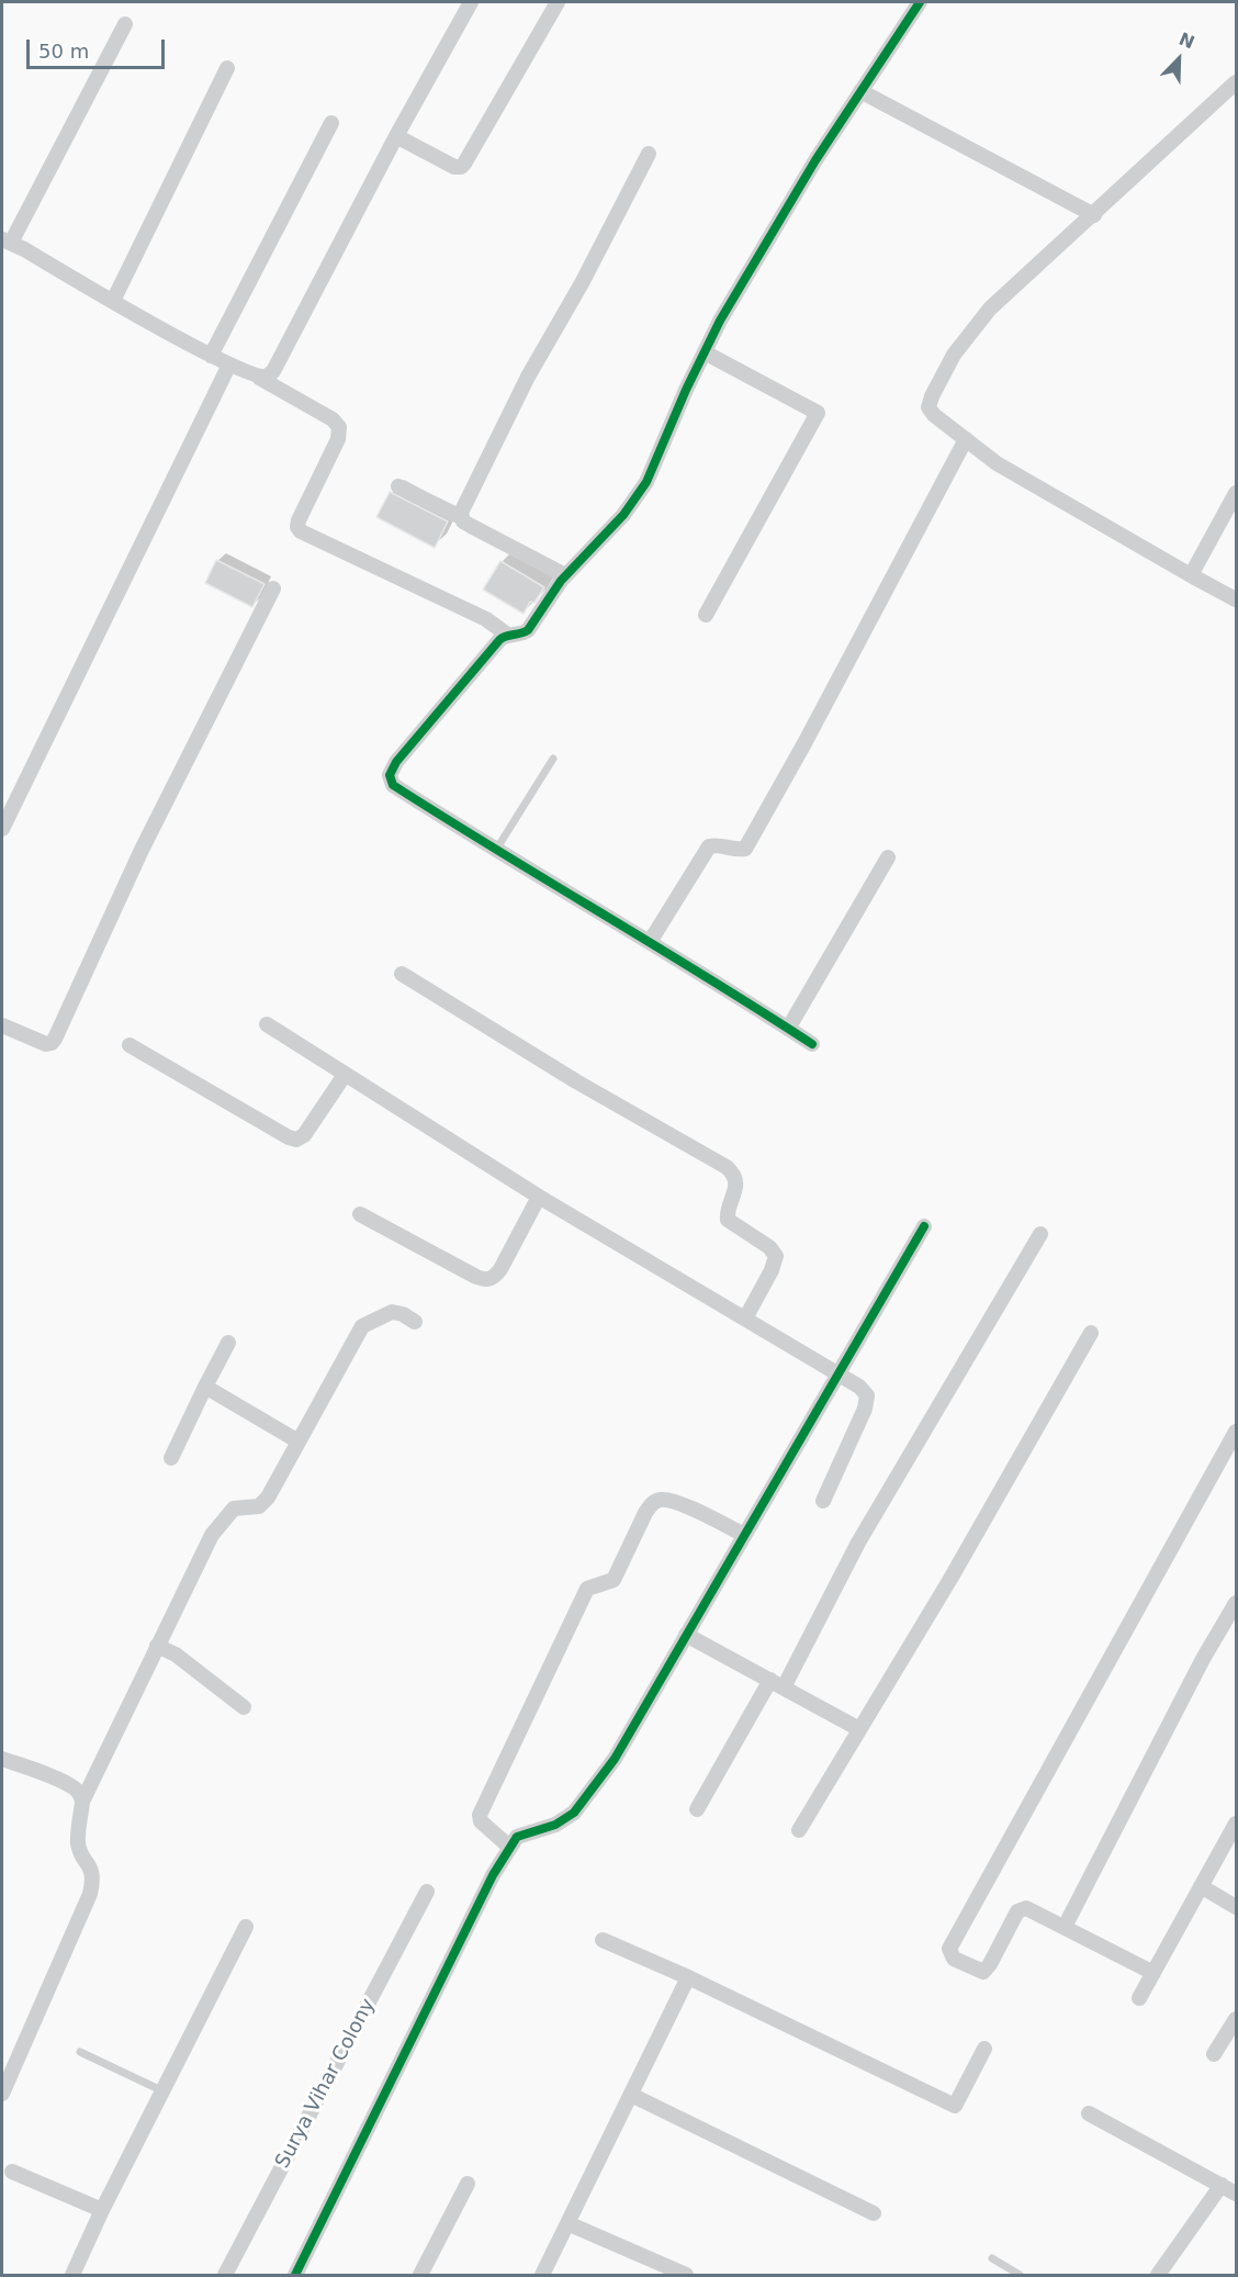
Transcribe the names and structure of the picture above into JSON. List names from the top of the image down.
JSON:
{
  "streets": {
    "street": ["Surya Vihar Colony"]
  },
  "scale_bar": "50 m",
  "north": "top right"
}
